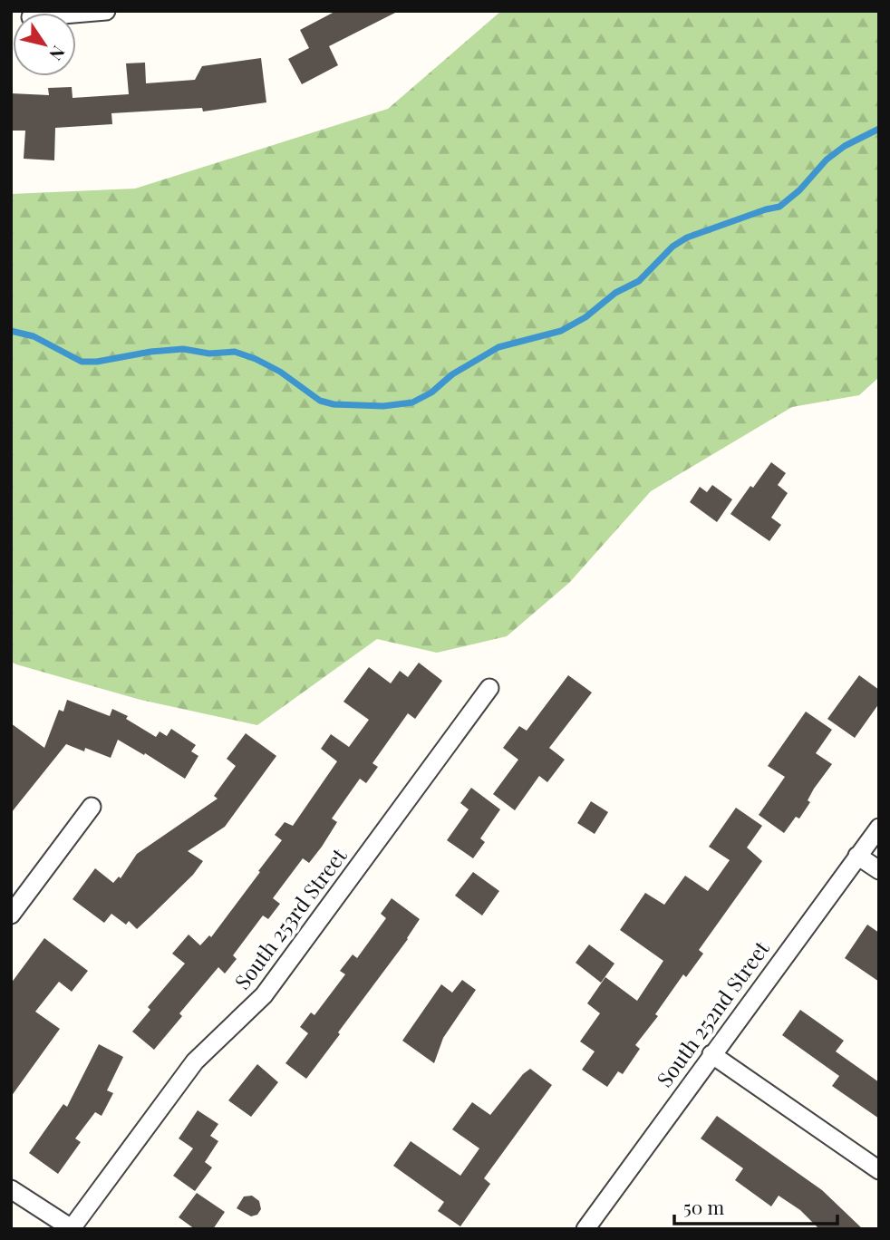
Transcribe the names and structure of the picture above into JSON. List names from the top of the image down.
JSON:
{
  "streets": {
    "street": ["South 253rd Street", "South 252nd Street"]
  },
  "scale_bar": "50 m",
  "north": "bottom right"
}
